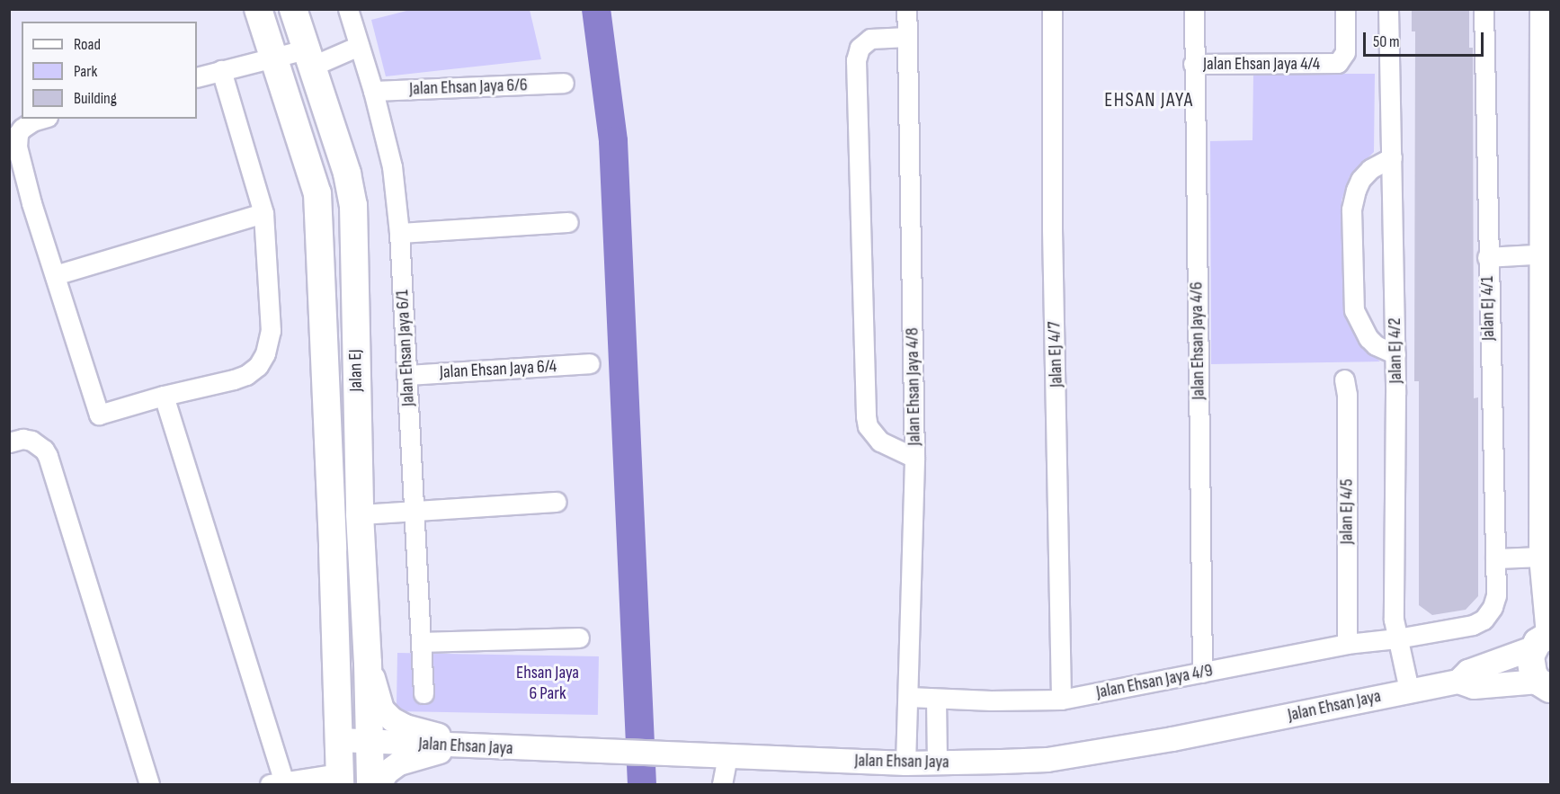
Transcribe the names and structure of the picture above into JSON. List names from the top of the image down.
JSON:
{
  "streets": {
    "main road": ["Jalan EJ"],
    "street": [
      "Jalan Ehsan Jaya 4/4",
      "Jalan Ehsan Jaya 6/6",
      "Jalan EJ 4/1",
      "Jalan Ehsan Jaya 4/6",
      "Jalan Ehsan Jaya 6/1",
      "Jalan EJ 4/2",
      "Jalan EJ 4/7",
      "Jalan Ehsan Jaya 6/4",
      "Jalan Ehsan Jaya 4/8",
      "Jalan EJ 4/5",
      "Jalan Ehsan Jaya 4/9",
      "Jalan Ehsan Jaya"
    ]
  },
  "crossings": [
    ["Jalan Ehsan Jaya 4/4", "Jalan Ehsan Jaya 4/6"],
    ["Jalan Ehsan Jaya 6/6", "Jalan Ehsan Jaya 6/1"],
    ["Jalan EJ 4/1", "Jalan Ehsan Jaya 4/9"],
    ["Jalan Ehsan Jaya 4/6", "Jalan Ehsan Jaya 4/9"],
    ["Jalan Ehsan Jaya 6/1", "Jalan Ehsan Jaya 6/4"],
    ["Jalan EJ 4/2", "Jalan Ehsan Jaya 4/9"],
    ["Jalan EJ 4/2", "Jalan Ehsan Jaya"],
    ["Jalan EJ 4/7", "Jalan Ehsan Jaya 4/9"],
    ["Jalan EJ", "Jalan Ehsan Jaya"],
    ["Jalan Ehsan Jaya 4/8", "Jalan Ehsan Jaya 4/9"],
    ["Jalan Ehsan Jaya 4/8", "Jalan Ehsan Jaya"],
    ["Jalan EJ 4/5", "Jalan Ehsan Jaya 4/9"]
  ],
  "districts": ["EHSAN JAYA"],
  "parks": ["Ehsan Jaya 6 Park"],
  "legend": ["Road", "Park", "Building"],
  "scale_bar": "50 m"
}
